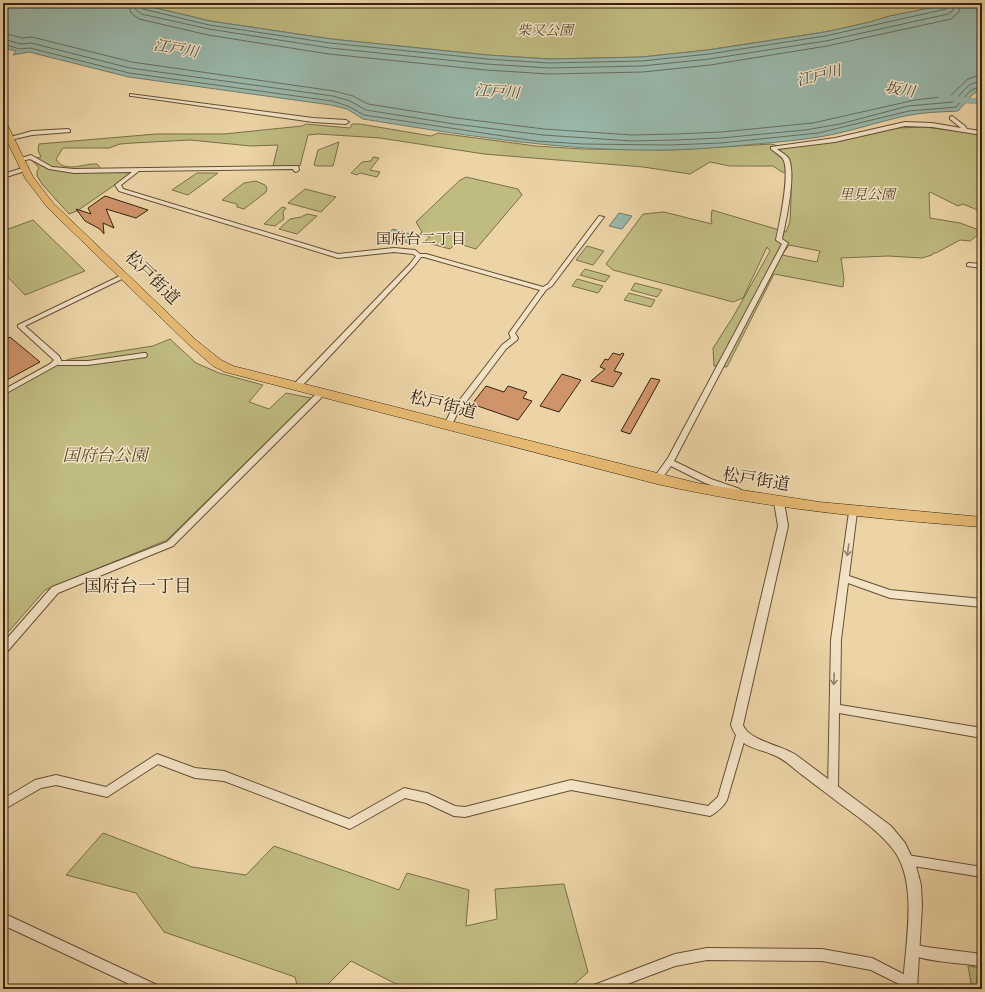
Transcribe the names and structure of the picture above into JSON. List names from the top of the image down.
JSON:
{
  "streets": {
    "main road": ["松戸街道"]
  },
  "districts": ["国府台二丁目", "国府台一丁目"],
  "water": ["江戸川", "坂川"],
  "parks": ["柴又公園", "里見公園", "国府台公園"]
}
